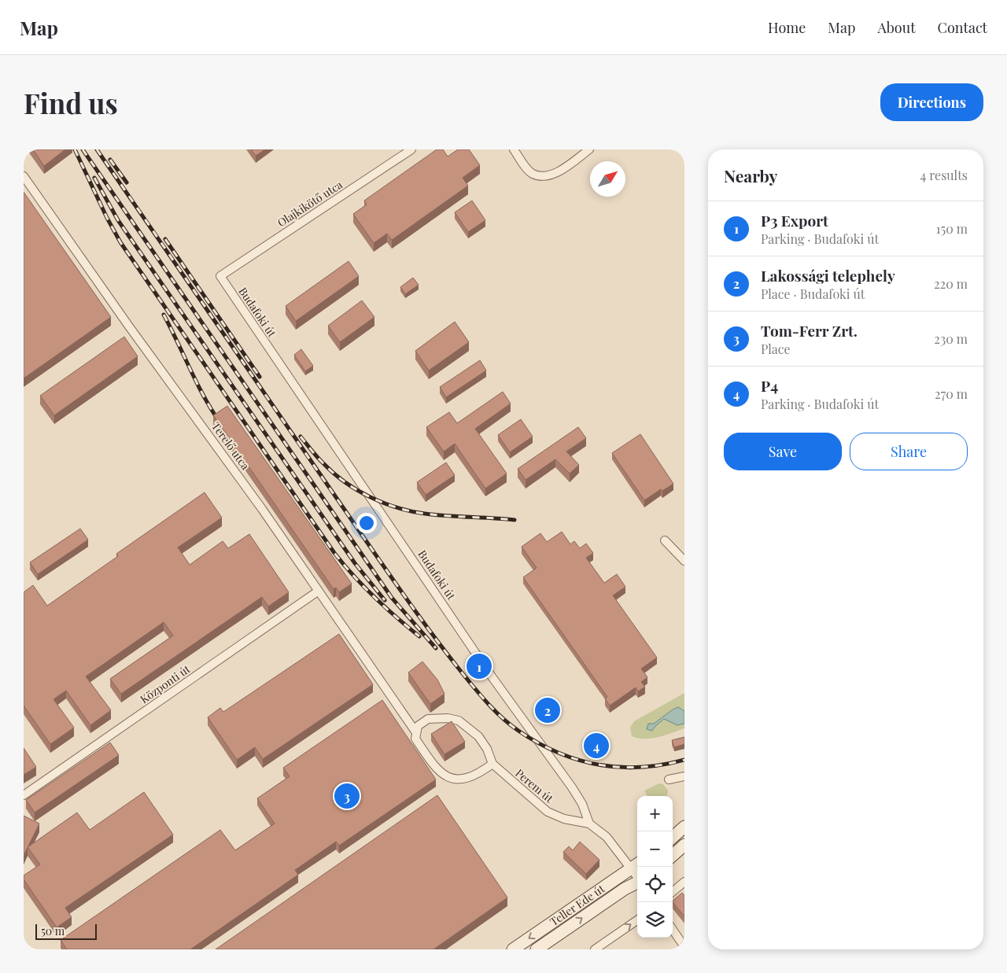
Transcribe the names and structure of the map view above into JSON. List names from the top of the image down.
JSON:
{
  "streets": {
    "main road": ["Teller Ede út"],
    "street": [
      "Olajkikötő utca",
      "Budafoki út",
      "Terelő utca",
      "Központi út",
      "Perem út"
    ]
  },
  "crossings": [
    ["Olajkikötő utca", "Budafoki út"],
    ["Budafoki út", "Perem út"],
    ["Terelő utca", "Központi út"],
    ["Terelő utca", "Perem út"]
  ],
  "scale_bar": "50 m",
  "north": "top right",
  "page": {
    "header": "Map",
    "nav": [
      "Home",
      "Map",
      "About",
      "Contact"
    ],
    "buttons": [
      "Directions",
      ["Save", "Share"]
    ],
    "title": "Find us",
    "heading": ["Nearby", "4 results"],
    "list": [
      {
        "mark": "1",
        "name": "P3 Export",
        "note": "Parking · Budafoki út",
        "value": "150 m"
      },
      {
        "mark": "2",
        "name": "Lakossági telephely",
        "note": "Place · Budafoki út",
        "value": "220 m"
      },
      {
        "mark": "3",
        "name": "Tom-Ferr Zrt.",
        "note": "Place",
        "value": "230 m"
      },
      {
        "mark": "4",
        "name": "P4",
        "note": "Parking · Budafoki út",
        "value": "270 m"
      }
    ],
    "pins": [
      "1",
      "2",
      "4",
      "3"
    ],
    "map_buttons": ["+", "−"],
    "scale": "50 m"
  }
}
